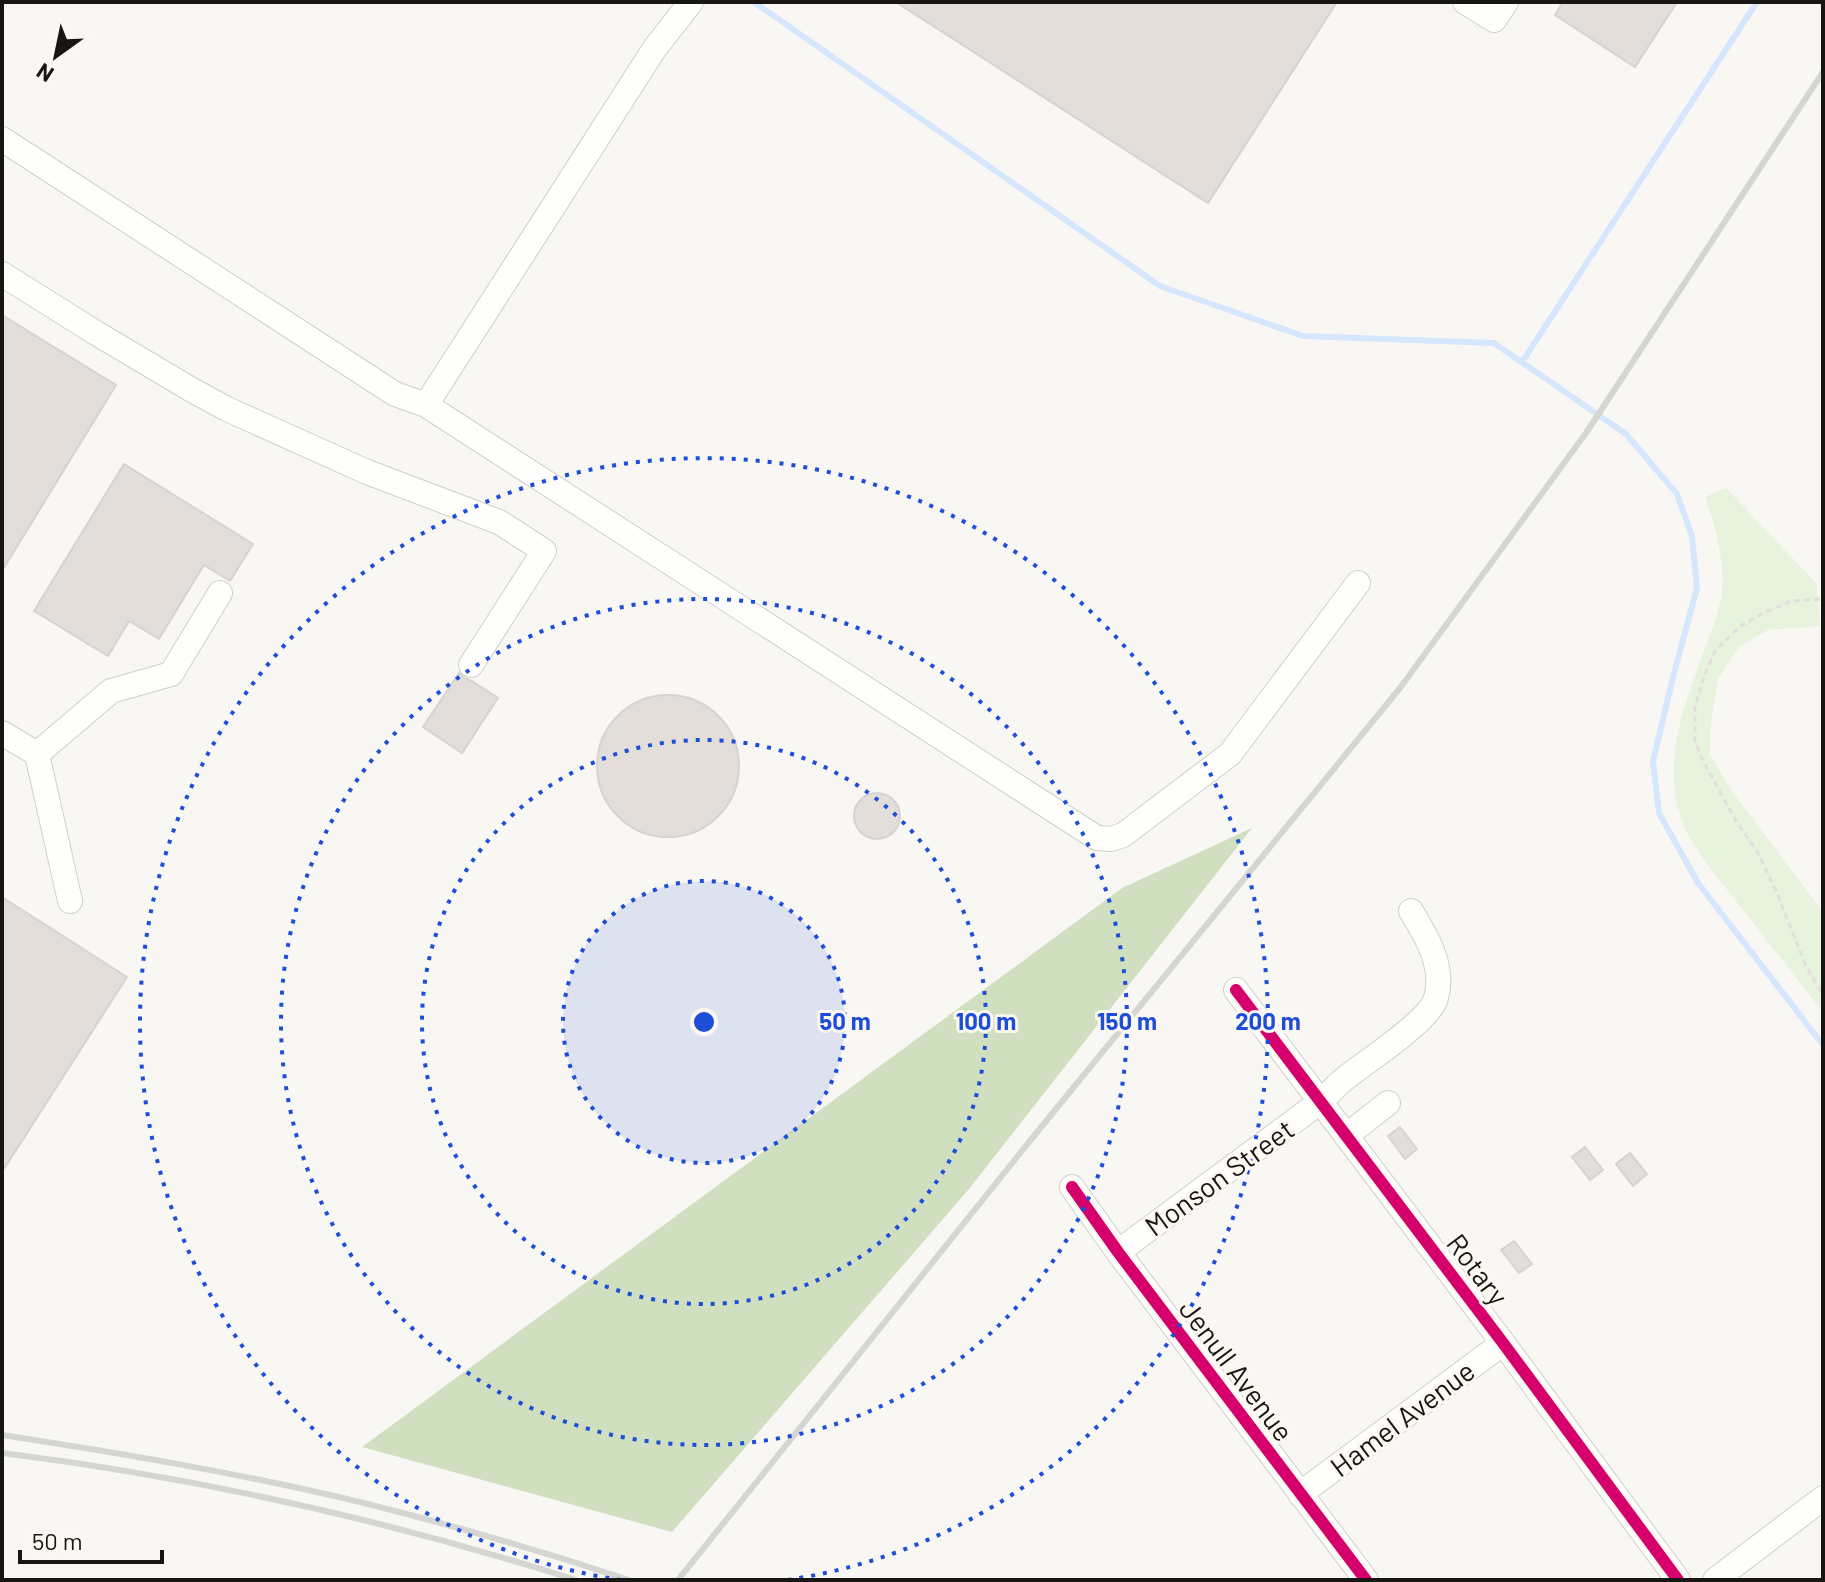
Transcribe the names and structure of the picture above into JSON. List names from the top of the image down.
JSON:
{
  "streets": {
    "street": [
      "Monson Street",
      "Rotary",
      "Jenull Avenue",
      "Hamel Avenue"
    ]
  },
  "crossings": [
    ["Monson Street", "Rotary"],
    ["Monson Street", "Jenull Avenue"],
    ["Rotary", "Hamel Avenue"],
    ["Jenull Avenue", "Hamel Avenue"]
  ],
  "scale_bar": "50 m",
  "north": "bottom left",
  "rings": [
    "50 m",
    "100 m",
    "150 m",
    "200 m"
  ]
}
